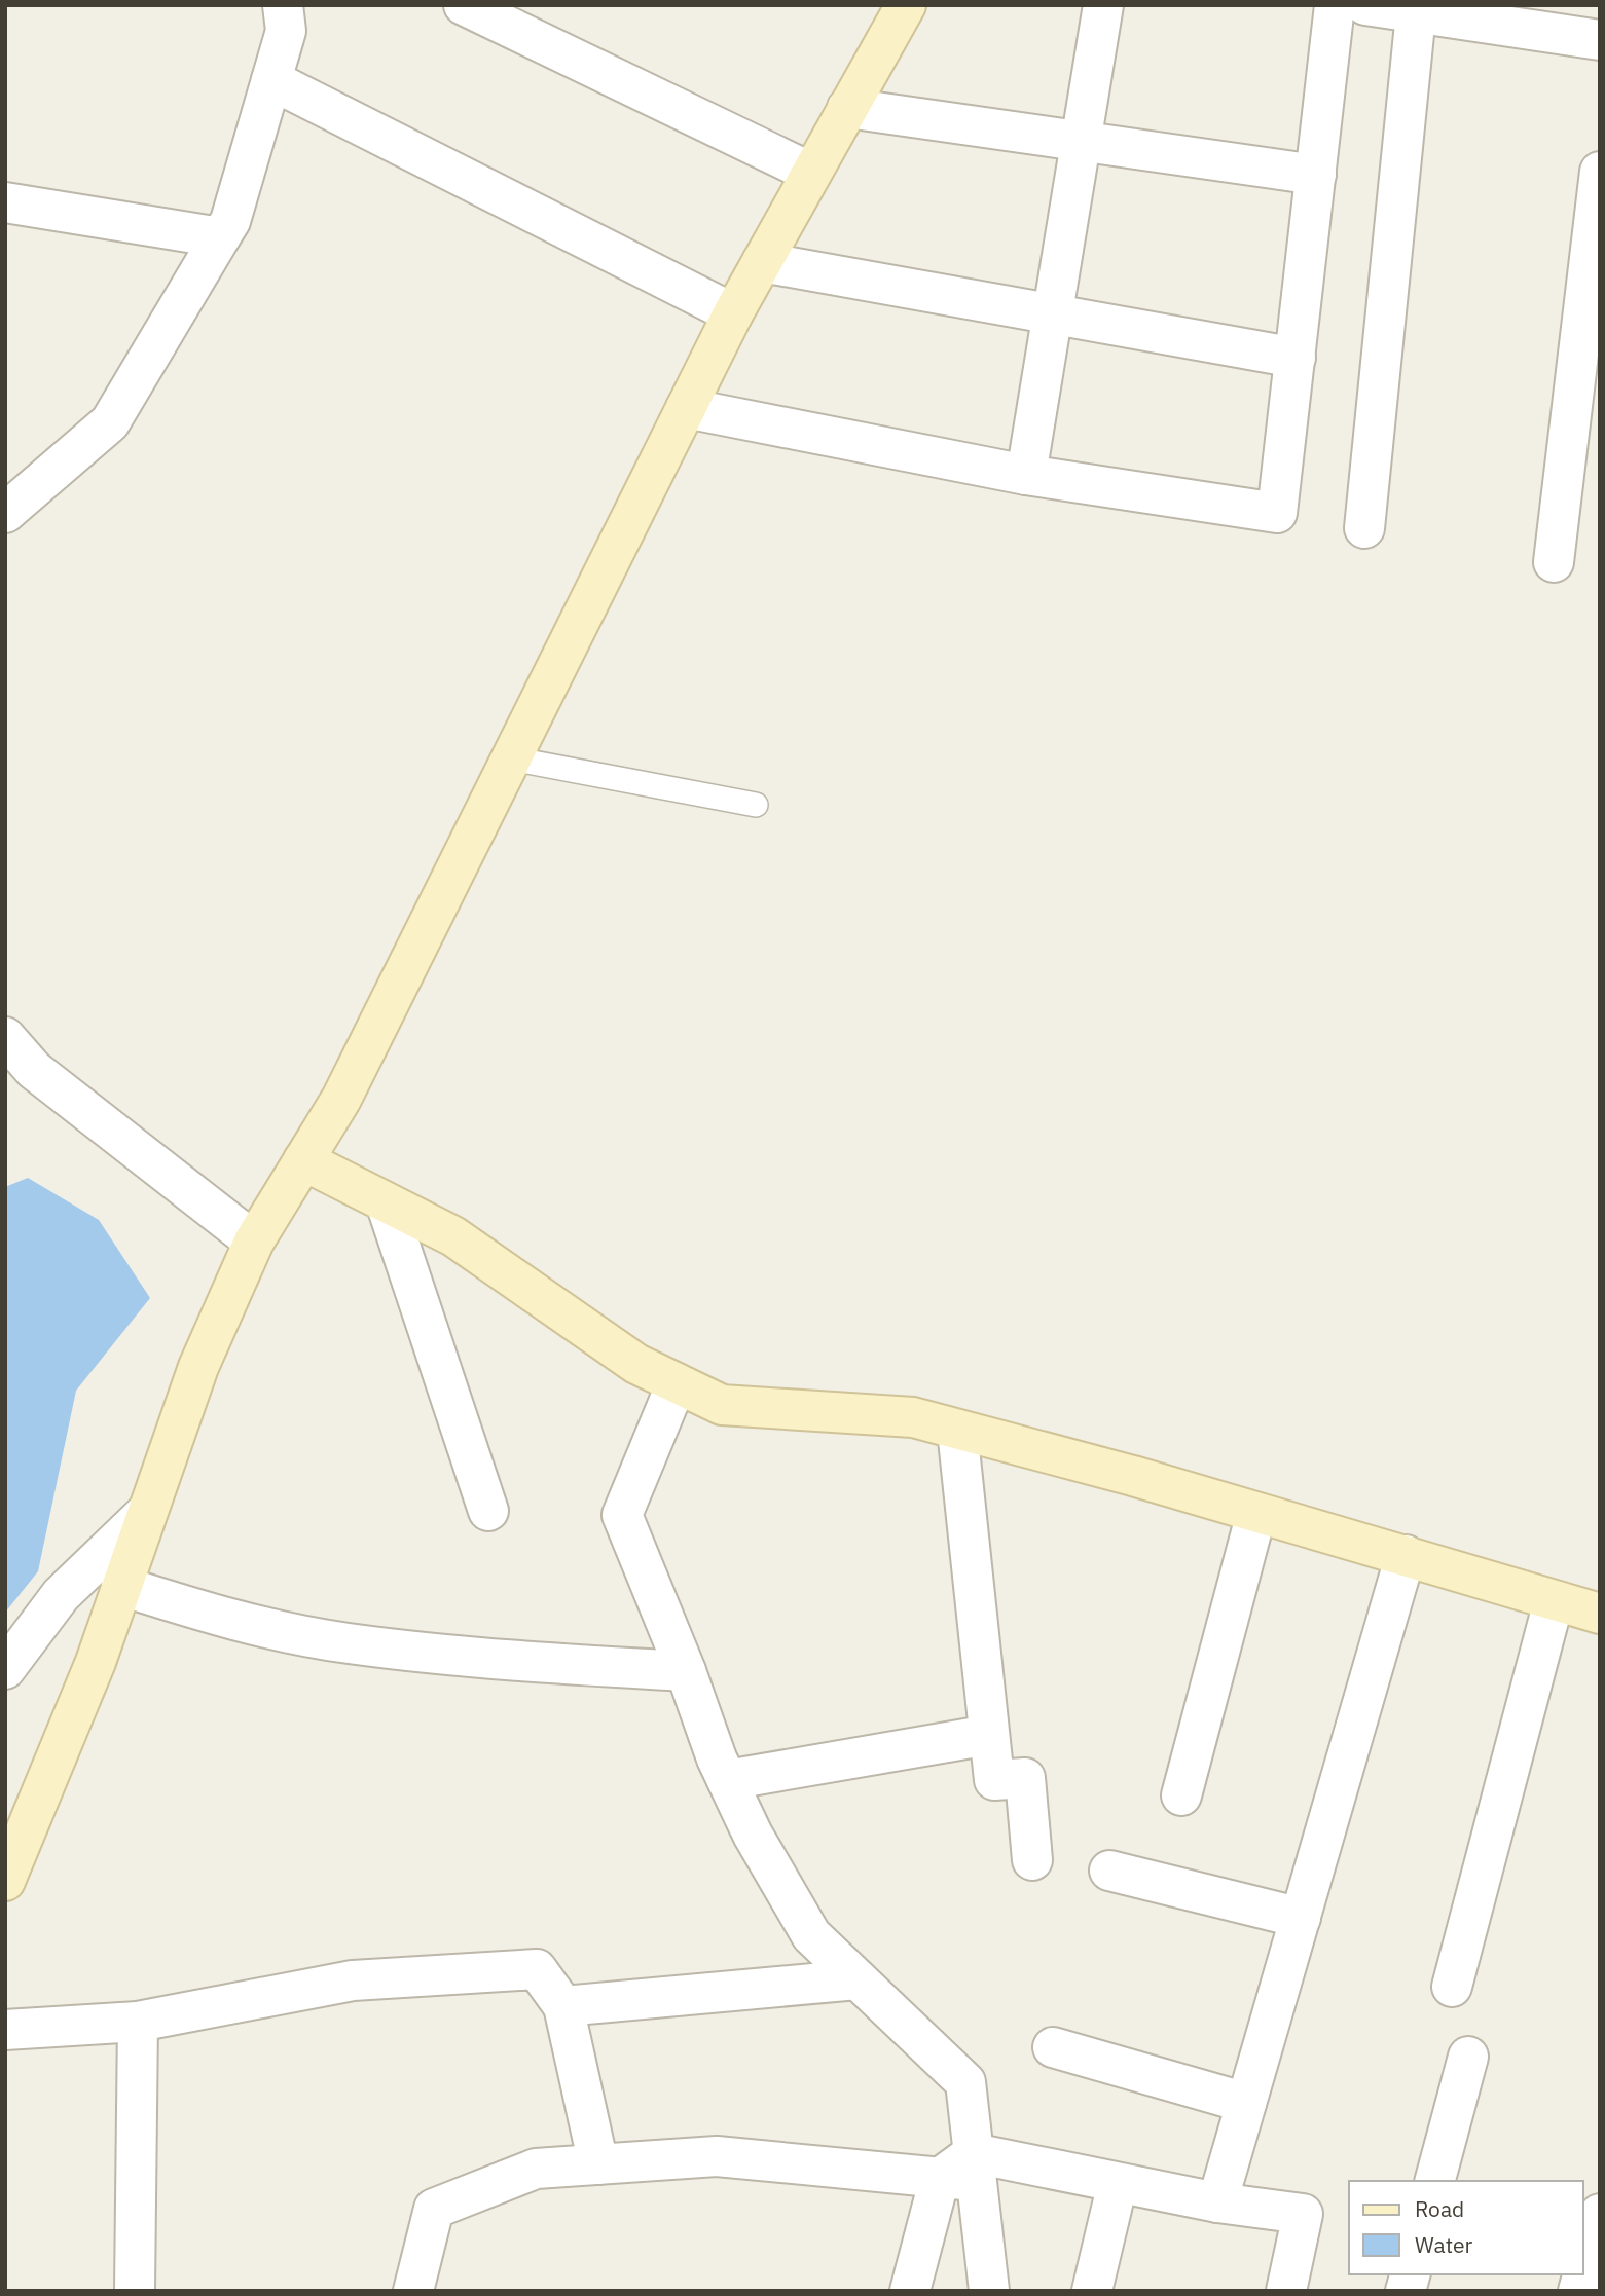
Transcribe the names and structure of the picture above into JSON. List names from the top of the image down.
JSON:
{
  "legend": ["Road", "Water"]
}
